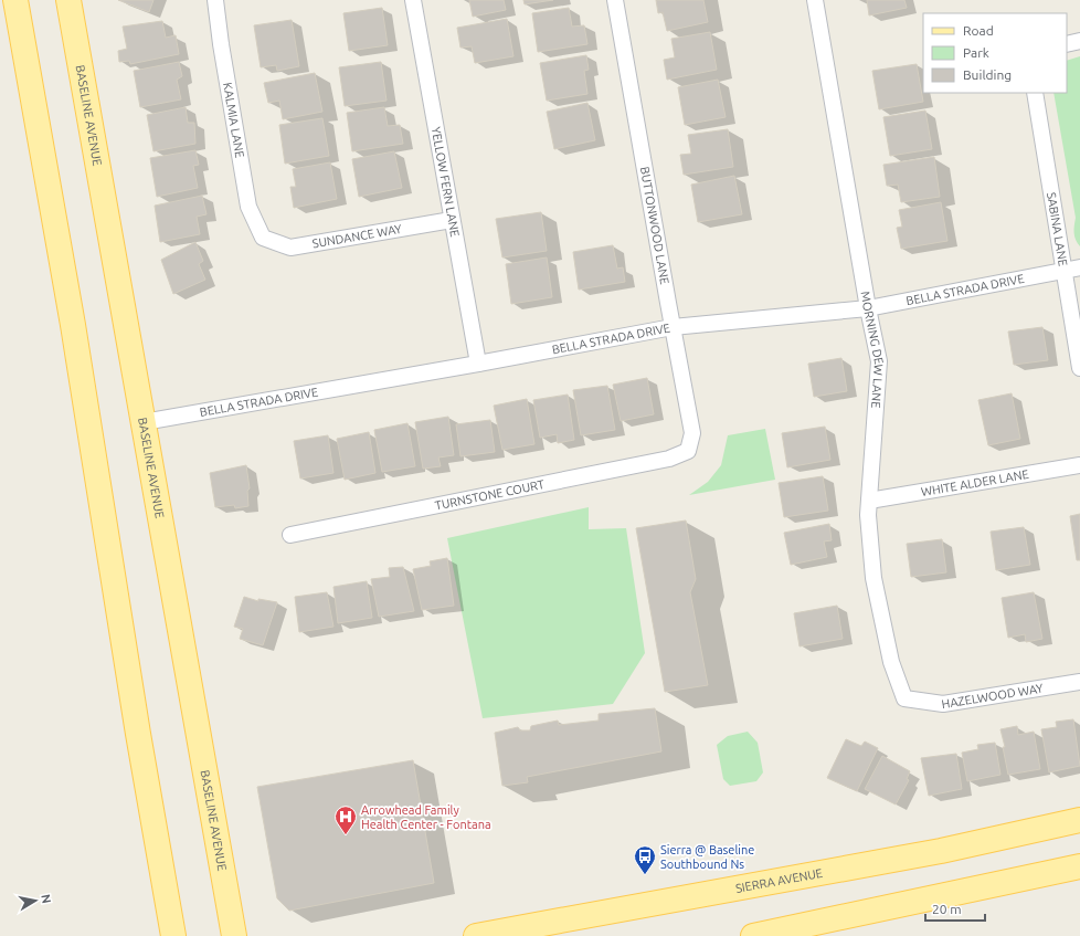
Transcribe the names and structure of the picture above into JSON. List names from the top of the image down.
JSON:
{
  "streets": {
    "main road": ["BASELINE AVENUE", "SIERRA AVENUE"],
    "street": [
      "KALMIA LANE",
      "YELLOW FERN LANE",
      "BUTTONWOOD LANE",
      "SABINA LANE",
      "SUNDANCE WAY",
      "BELLA STRADA DRIVE",
      "MORNING DEW LANE",
      "WHITE ALDER LANE",
      "TURNSTONE COURT",
      "HAZELWOOD WAY"
    ]
  },
  "crossings": [
    ["BASELINE AVENUE", "BELLA STRADA DRIVE"],
    ["KALMIA LANE", "SUNDANCE WAY"],
    ["YELLOW FERN LANE", "SUNDANCE WAY"],
    ["YELLOW FERN LANE", "BELLA STRADA DRIVE"],
    ["BUTTONWOOD LANE", "BELLA STRADA DRIVE"],
    ["BUTTONWOOD LANE", "TURNSTONE COURT"],
    ["SABINA LANE", "BELLA STRADA DRIVE"],
    ["BELLA STRADA DRIVE", "MORNING DEW LANE"],
    ["MORNING DEW LANE", "WHITE ALDER LANE"],
    ["MORNING DEW LANE", "HAZELWOOD WAY"]
  ],
  "places": {
    "hospital": ["Arrowhead Family Health Center - Fontana"],
    "bus stop": ["Sierra @ Baseline Southbound Ns"]
  },
  "legend": ["Road", "Park", "Building"],
  "scale_bar": "20 m",
  "north": "right"
}
